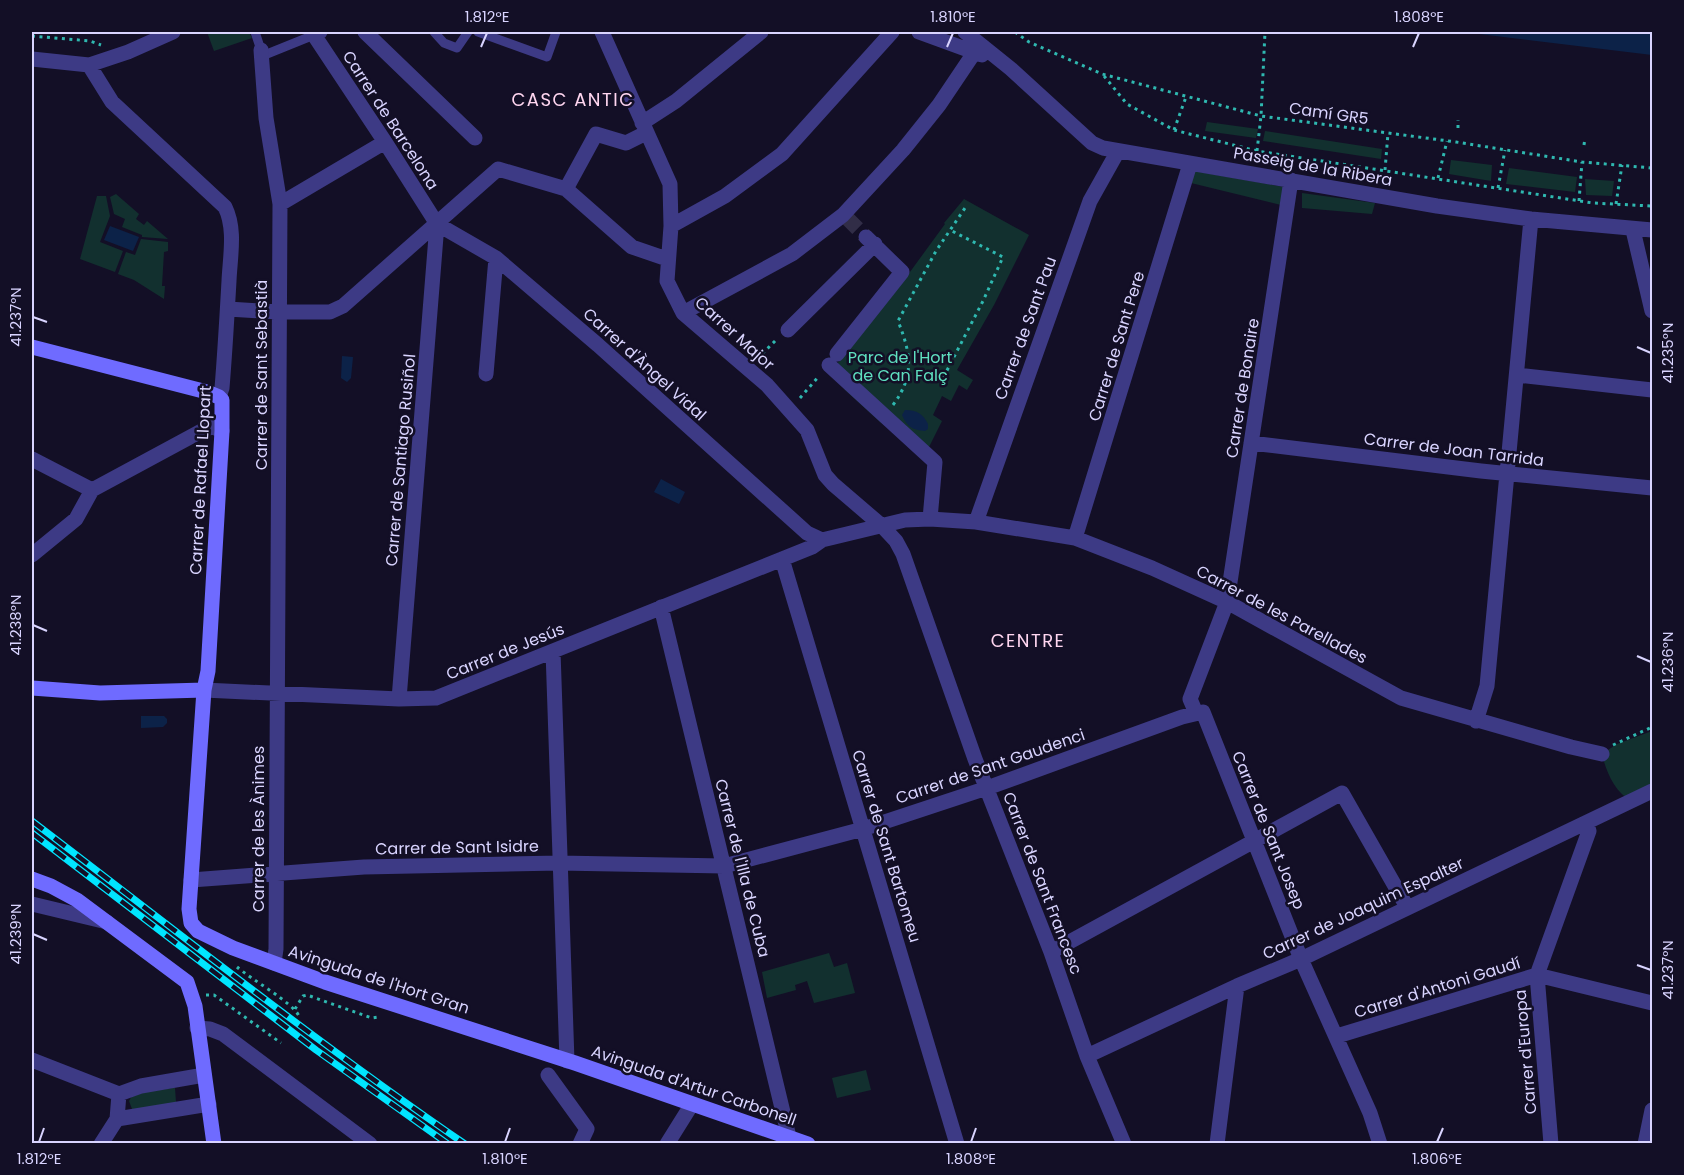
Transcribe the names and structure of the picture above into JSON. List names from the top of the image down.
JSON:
{
  "streets": {
    "street": [
      "Carrer de Barcelona",
      "Passeig de la Ribera",
      "Carrer de Sant Pau",
      "Carrer Major",
      "Carrer de Sant Pere",
      "Carrer d'Àngel Vidal",
      "Carrer de Sant Sebastià",
      "Carrer de Bonaire",
      "Carrer de Joan Tarrida",
      "Carrer de Santiago Rusiñol",
      "Carrer de Rafael Llopart",
      "Carrer de les Parellades",
      "Carrer de Jesús",
      "Carrer de Sant Gaudenci",
      "Carrer de les Ànimes",
      "Carrer de Sant Josep",
      "Carrer de Sant Bartomeu",
      "Carrer de Sant Isidre",
      "Carrer de l'Illa de Cuba",
      "Carrer de Sant Francesc",
      "Carrer de Joaquim Espalter",
      "Avinguda de l'Hort Gran",
      "Carrer d'Antoni Gaudí",
      "Carrer d'Europa",
      "Avinguda d'Artur Carbonell"
    ],
    "path": ["Camí GR5"]
  },
  "crossings": [
    ["Carrer de Barcelona", "Carrer d'Àngel Vidal"],
    ["Carrer de Barcelona", "Carrer de Santiago Rusiñol"],
    ["Passeig de la Ribera", "Carrer de Sant Pau"],
    ["Passeig de la Ribera", "Carrer de Sant Pere"],
    ["Passeig de la Ribera", "Carrer de Bonaire"],
    ["Carrer de Sant Pau", "Carrer de les Parellades"],
    ["Carrer Major", "Carrer de les Parellades"],
    ["Carrer Major", "Carrer de Jesús"],
    ["Carrer Major", "Carrer de Sant Francesc"],
    ["Carrer de Sant Pere", "Carrer de les Parellades"],
    ["Carrer d'Àngel Vidal", "Carrer de Santiago Rusiñol"],
    ["Carrer d'Àngel Vidal", "Carrer de Jesús"],
    ["Carrer de Sant Sebastià", "Carrer de Jesús"],
    ["Carrer de Sant Sebastià", "Carrer de les Ànimes"],
    ["Carrer de Bonaire", "Carrer de Joan Tarrida"],
    ["Carrer de Bonaire", "Carrer de les Parellades"],
    ["Carrer de Santiago Rusiñol", "Carrer de Jesús"],
    ["Carrer de Rafael Llopart", "Carrer de Jesús"],
    ["Carrer de Rafael Llopart", "Carrer de Sant Isidre"],
    ["Carrer de Rafael Llopart", "Avinguda de l'Hort Gran"],
    ["Carrer de les Parellades", "Carrer de Jesús"],
    ["Carrer de les Parellades", "Carrer de Sant Francesc"],
    ["Carrer de Jesús", "Carrer de les Ànimes"],
    ["Carrer de Jesús", "Carrer de Sant Bartomeu"],
    ["Carrer de Jesús", "Carrer de l'Illa de Cuba"],
    ["Carrer de Jesús", "Carrer de Sant Francesc"],
    ["Carrer de Sant Gaudenci", "Carrer de Sant Josep"],
    ["Carrer de Sant Gaudenci", "Carrer de Sant Bartomeu"],
    ["Carrer de Sant Gaudenci", "Carrer de Sant Isidre"],
    ["Carrer de Sant Gaudenci", "Carrer de l'Illa de Cuba"],
    ["Carrer de Sant Gaudenci", "Carrer de Sant Francesc"],
    ["Carrer de les Ànimes", "Carrer de Sant Isidre"],
    ["Carrer de les Ànimes", "Avinguda de l'Hort Gran"],
    ["Carrer de Sant Josep", "Carrer de Joaquim Espalter"],
    ["Carrer de Sant Josep", "Carrer d'Antoni Gaudí"],
    ["Carrer de Sant Isidre", "Carrer de l'Illa de Cuba"],
    ["Carrer de l'Illa de Cuba", "Avinguda d'Artur Carbonell"],
    ["Carrer de Sant Francesc", "Carrer de Joaquim Espalter"],
    ["Carrer de Joaquim Espalter", "Carrer d'Europa"],
    ["Avinguda de l'Hort Gran", "Avinguda d'Artur Carbonell"],
    ["Carrer d'Antoni Gaudí", "Carrer d'Europa"]
  ],
  "districts": ["CASC ANTIC", "CENTRE"],
  "parks": ["Parc de l'Hort de Can Falç"],
  "coordinates": [
    "1.812°E",
    "1.810°E",
    "1.808°E",
    "41.237°N",
    "41.235°N",
    "41.238°N",
    "41.236°N",
    "41.239°N",
    "1.806°E"
  ]
}
